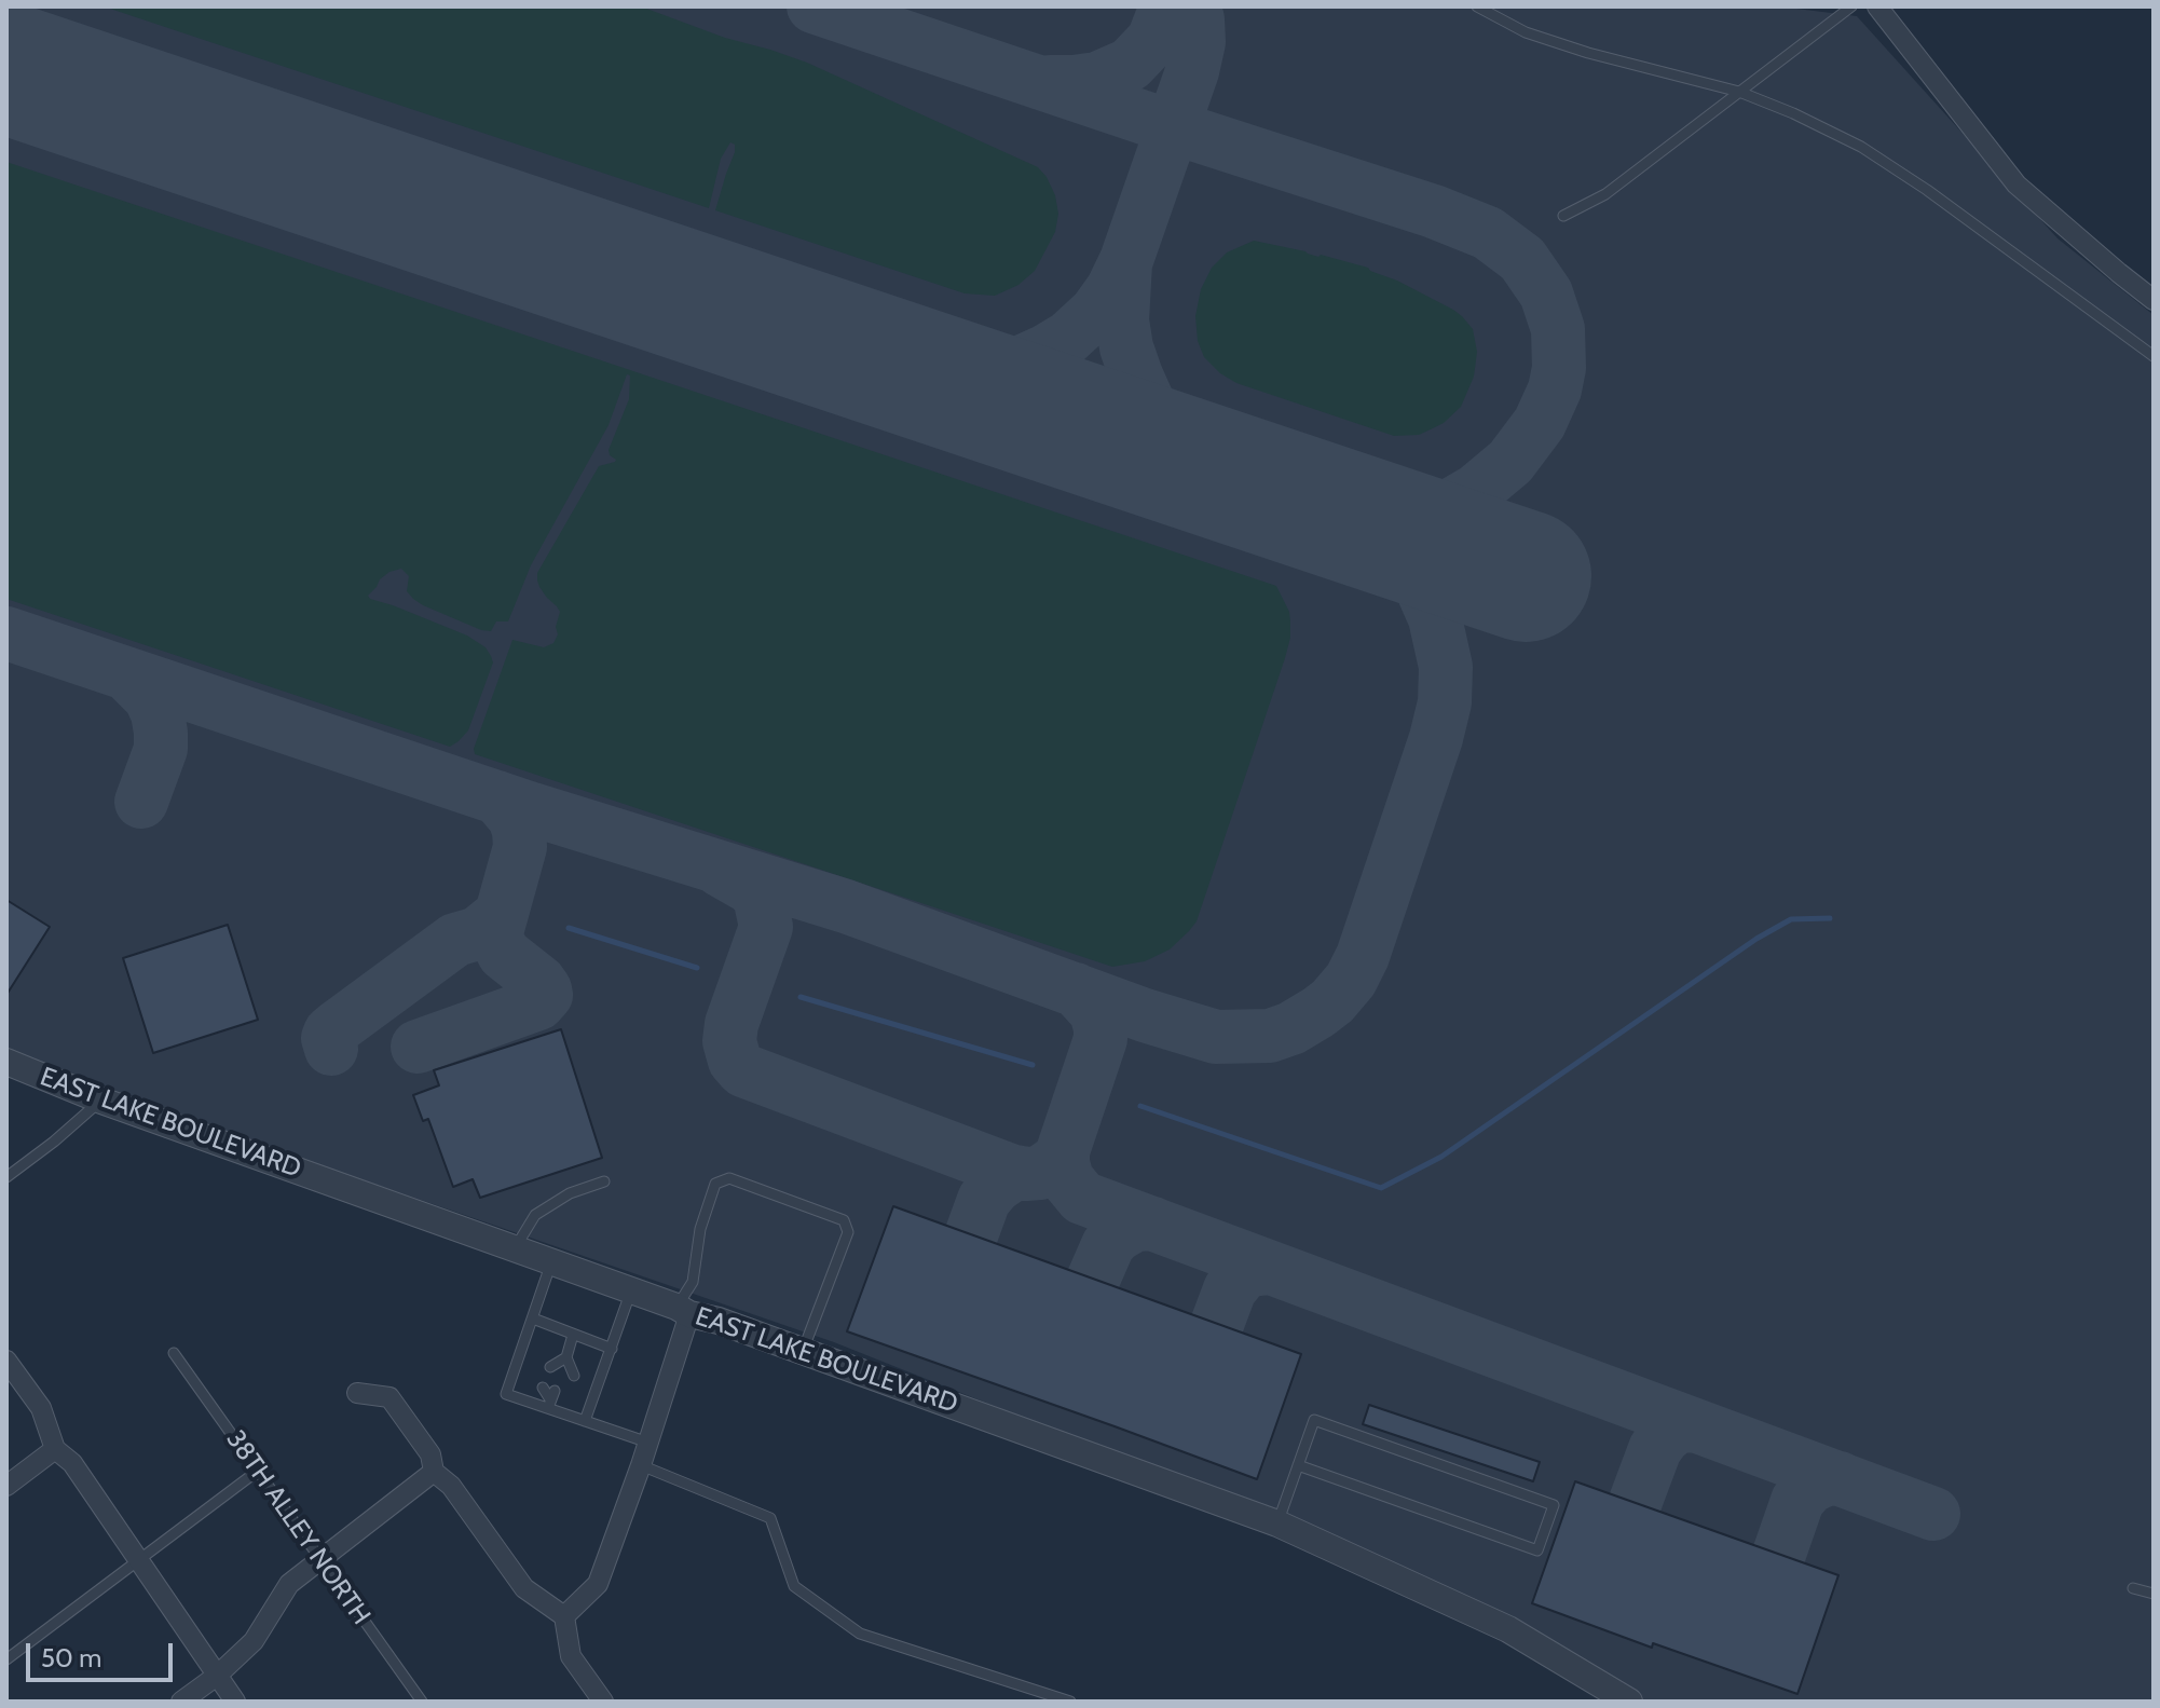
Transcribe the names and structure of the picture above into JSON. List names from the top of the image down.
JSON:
{
  "streets": {
    "street": ["EAST LAKE BOULEVARD"],
    "lane": ["38TH ALLEY NORTH"]
  },
  "scale_bar": "50 m"
}
